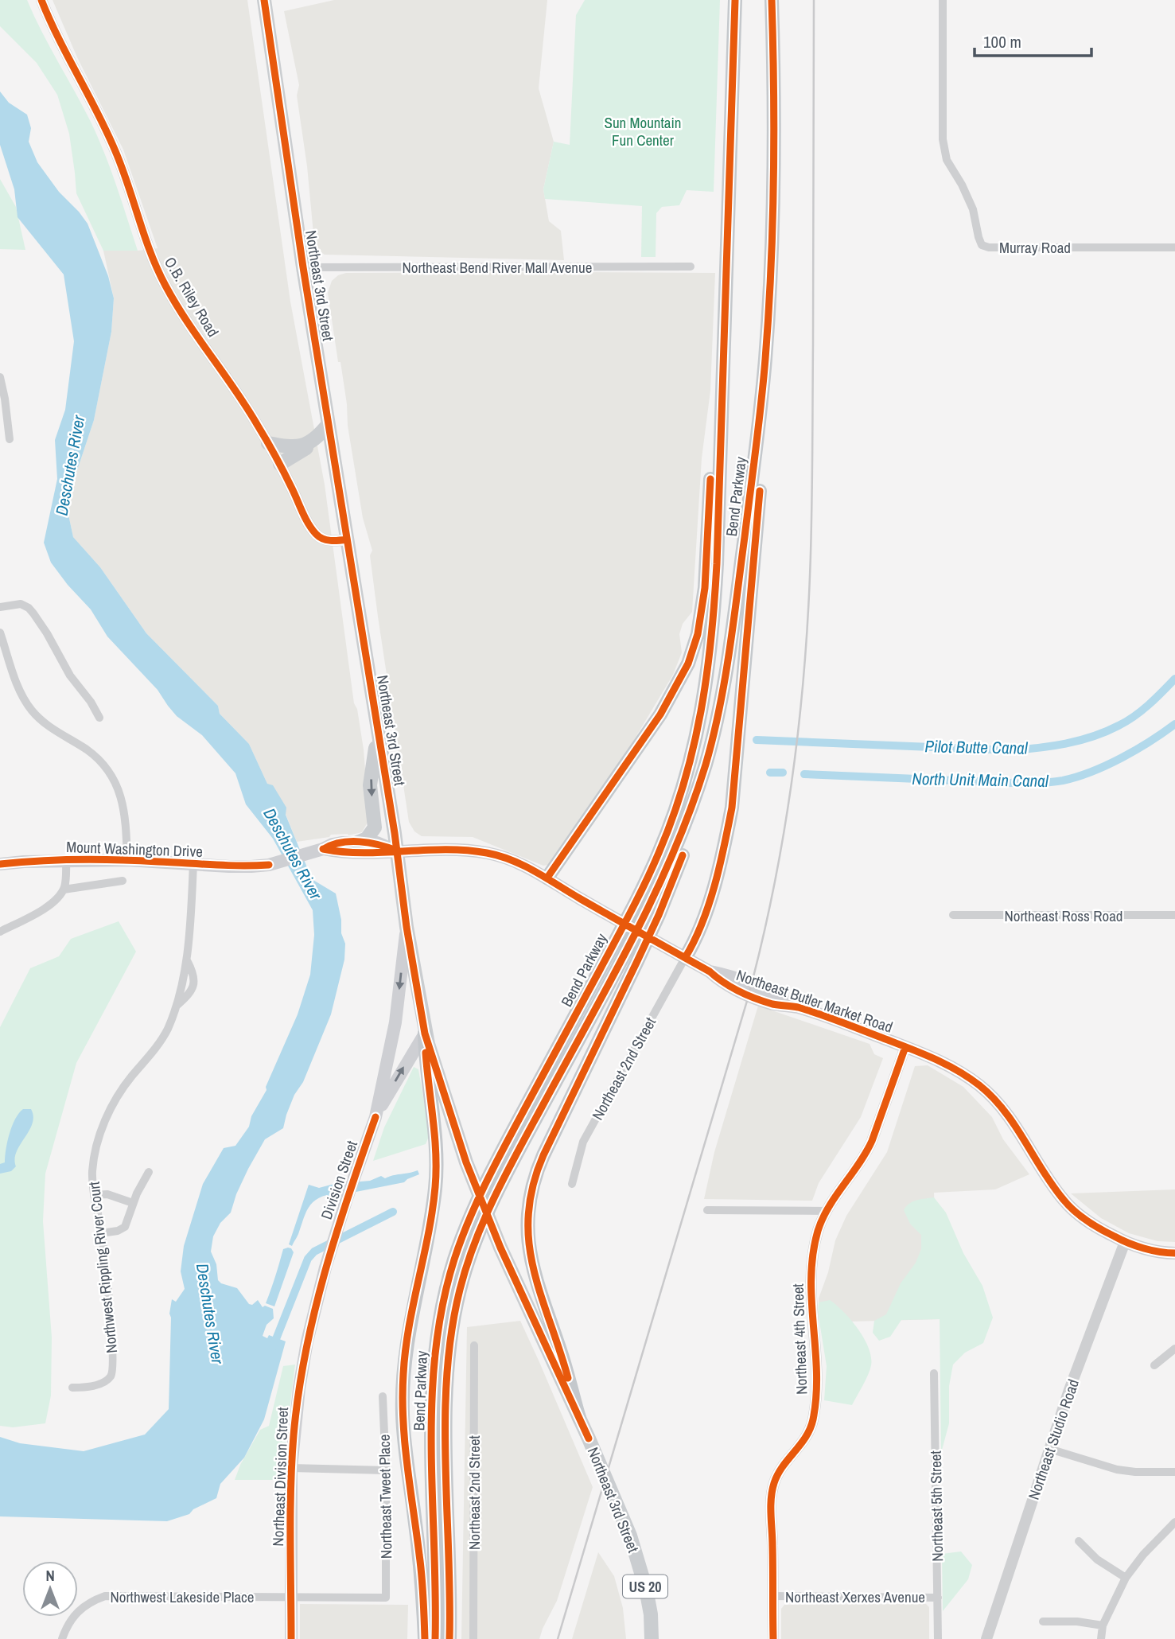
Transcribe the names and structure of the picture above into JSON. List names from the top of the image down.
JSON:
{
  "streets": {
    "highway": ["Bend Parkway"],
    "main road": [
      "Northeast 3rd Street",
      "Mount Washington Drive",
      "Northeast Butler Market Road",
      "Division Street",
      "Northeast Division Street",
      "US 20"
    ],
    "street": [
      "Murray Road",
      "Northeast Bend River Mall Avenue",
      "O.B. Riley Road",
      "Northeast Ross Road",
      "Northeast 2nd Street",
      "Northwest Rippling River Court",
      "Northeast 4th Street",
      "Northeast Studio Road",
      "Northeast Tweet Place",
      "Northeast 5th Street",
      "Northwest Lakeside Place",
      "Northeast Xerxes Avenue"
    ]
  },
  "crossings": [
    ["Northeast Bend River Mall Avenue", "Northeast 3rd Street"],
    ["Northeast 3rd Street", "O.B. Riley Road"],
    ["Northeast 3rd Street", "Mount Washington Drive"],
    ["Northeast 3rd Street", "Northeast Butler Market Road"],
    ["Northeast 3rd Street", "Division Street"],
    ["Mount Washington Drive", "Northeast Butler Market Road"],
    ["Mount Washington Drive", "Northwest Rippling River Court"],
    ["Northeast Butler Market Road", "Northeast 2nd Street"],
    ["Northeast Butler Market Road", "Northeast 4th Street"],
    ["Northeast Butler Market Road", "Northeast Studio Road"],
    ["Division Street", "Northeast Division Street"],
    ["Northeast 4th Street", "Northeast Xerxes Avenue"],
    ["Northeast Division Street", "Northeast Tweet Place"],
    ["Northeast Division Street", "Northwest Lakeside Place"],
    ["Northeast Tweet Place", "Northwest Lakeside Place"],
    ["Northeast 5th Street", "Northeast Xerxes Avenue"]
  ],
  "water": ["Deschutes River", "Pilot Butte Canal", "North Unit Main Canal"],
  "parks": ["Sun Mountain Fun Center"],
  "scale_bar": "100 m",
  "north": "top"
}
